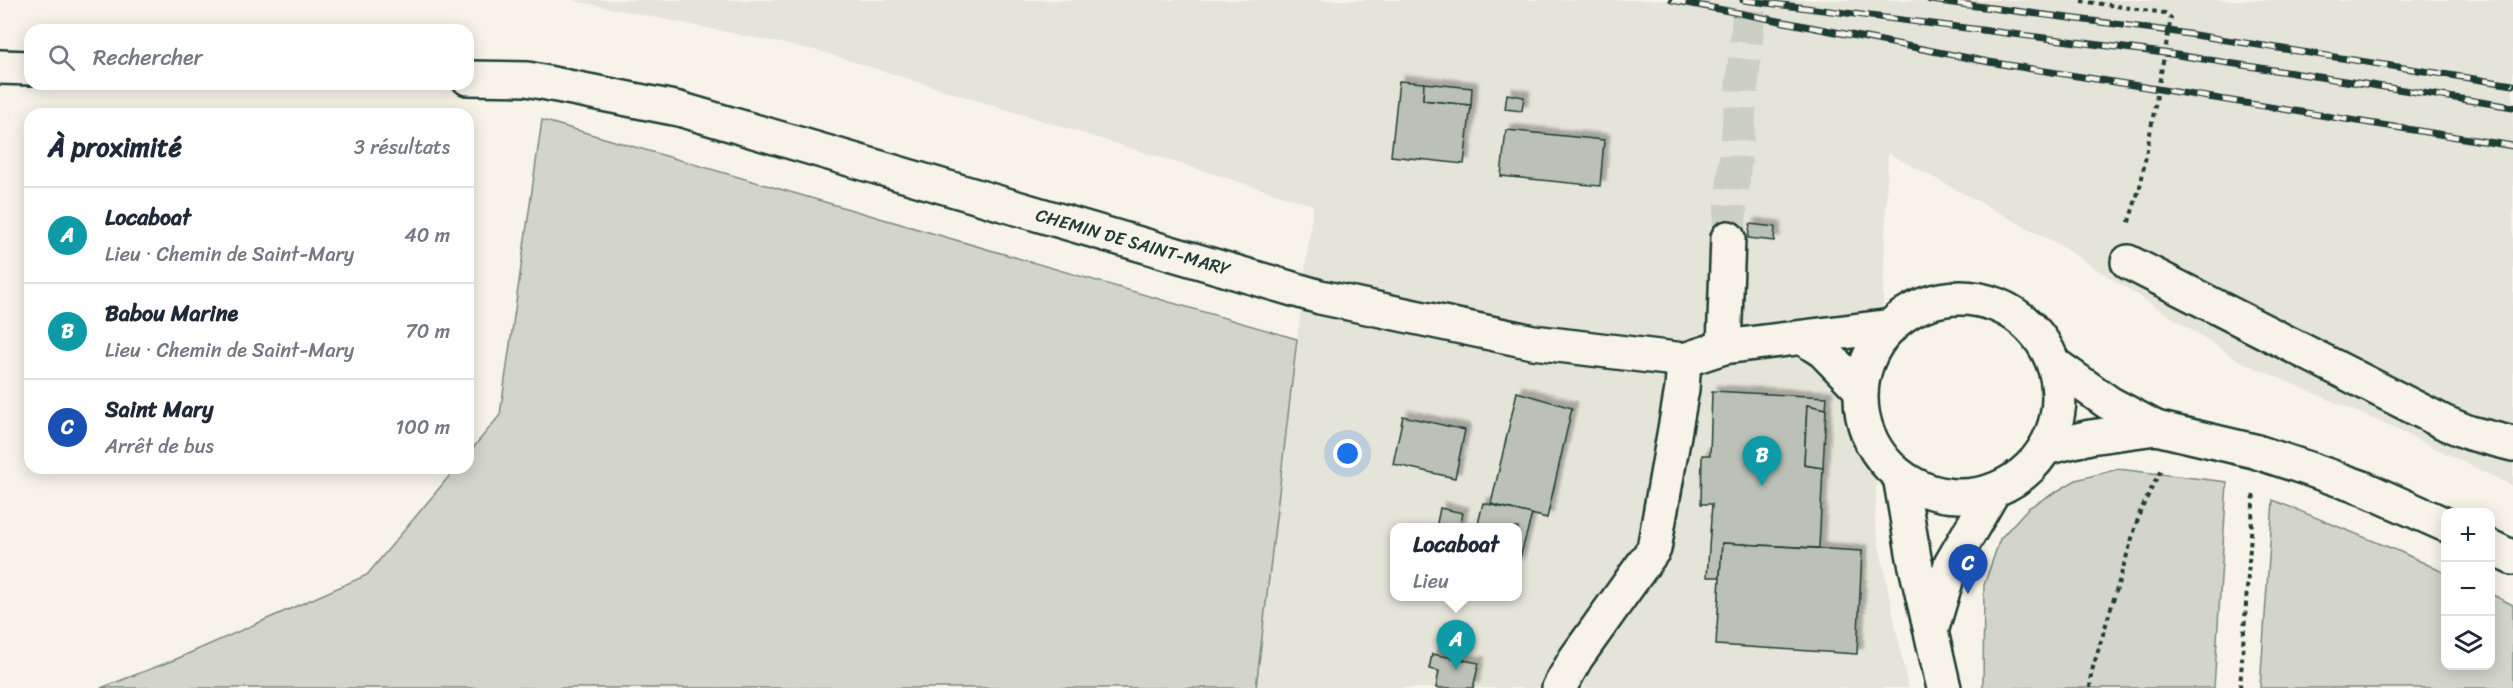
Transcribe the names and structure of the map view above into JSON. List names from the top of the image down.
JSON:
{
  "streets": {
    "street": ["CHEMIN DE SAINT-MARY"]
  },
  "page": {
    "search": "Rechercher",
    "heading": ["À proximité", "3 résultats"],
    "list": [
      {
        "mark": "A",
        "name": "Locaboat",
        "note": "Lieu · Chemin de Saint-Mary",
        "value": "40 m"
      },
      {
        "mark": "B",
        "name": "Babou Marine",
        "note": "Lieu · Chemin de Saint-Mary",
        "value": "70 m"
      },
      {
        "mark": "C",
        "name": "Saint Mary",
        "note": "Arrêt de bus",
        "value": "100 m"
      }
    ],
    "pins": ["B", "C", "A"],
    "map_buttons": ["+", "−"],
    "popup": ["Locaboat", "Lieu"]
  }
}
